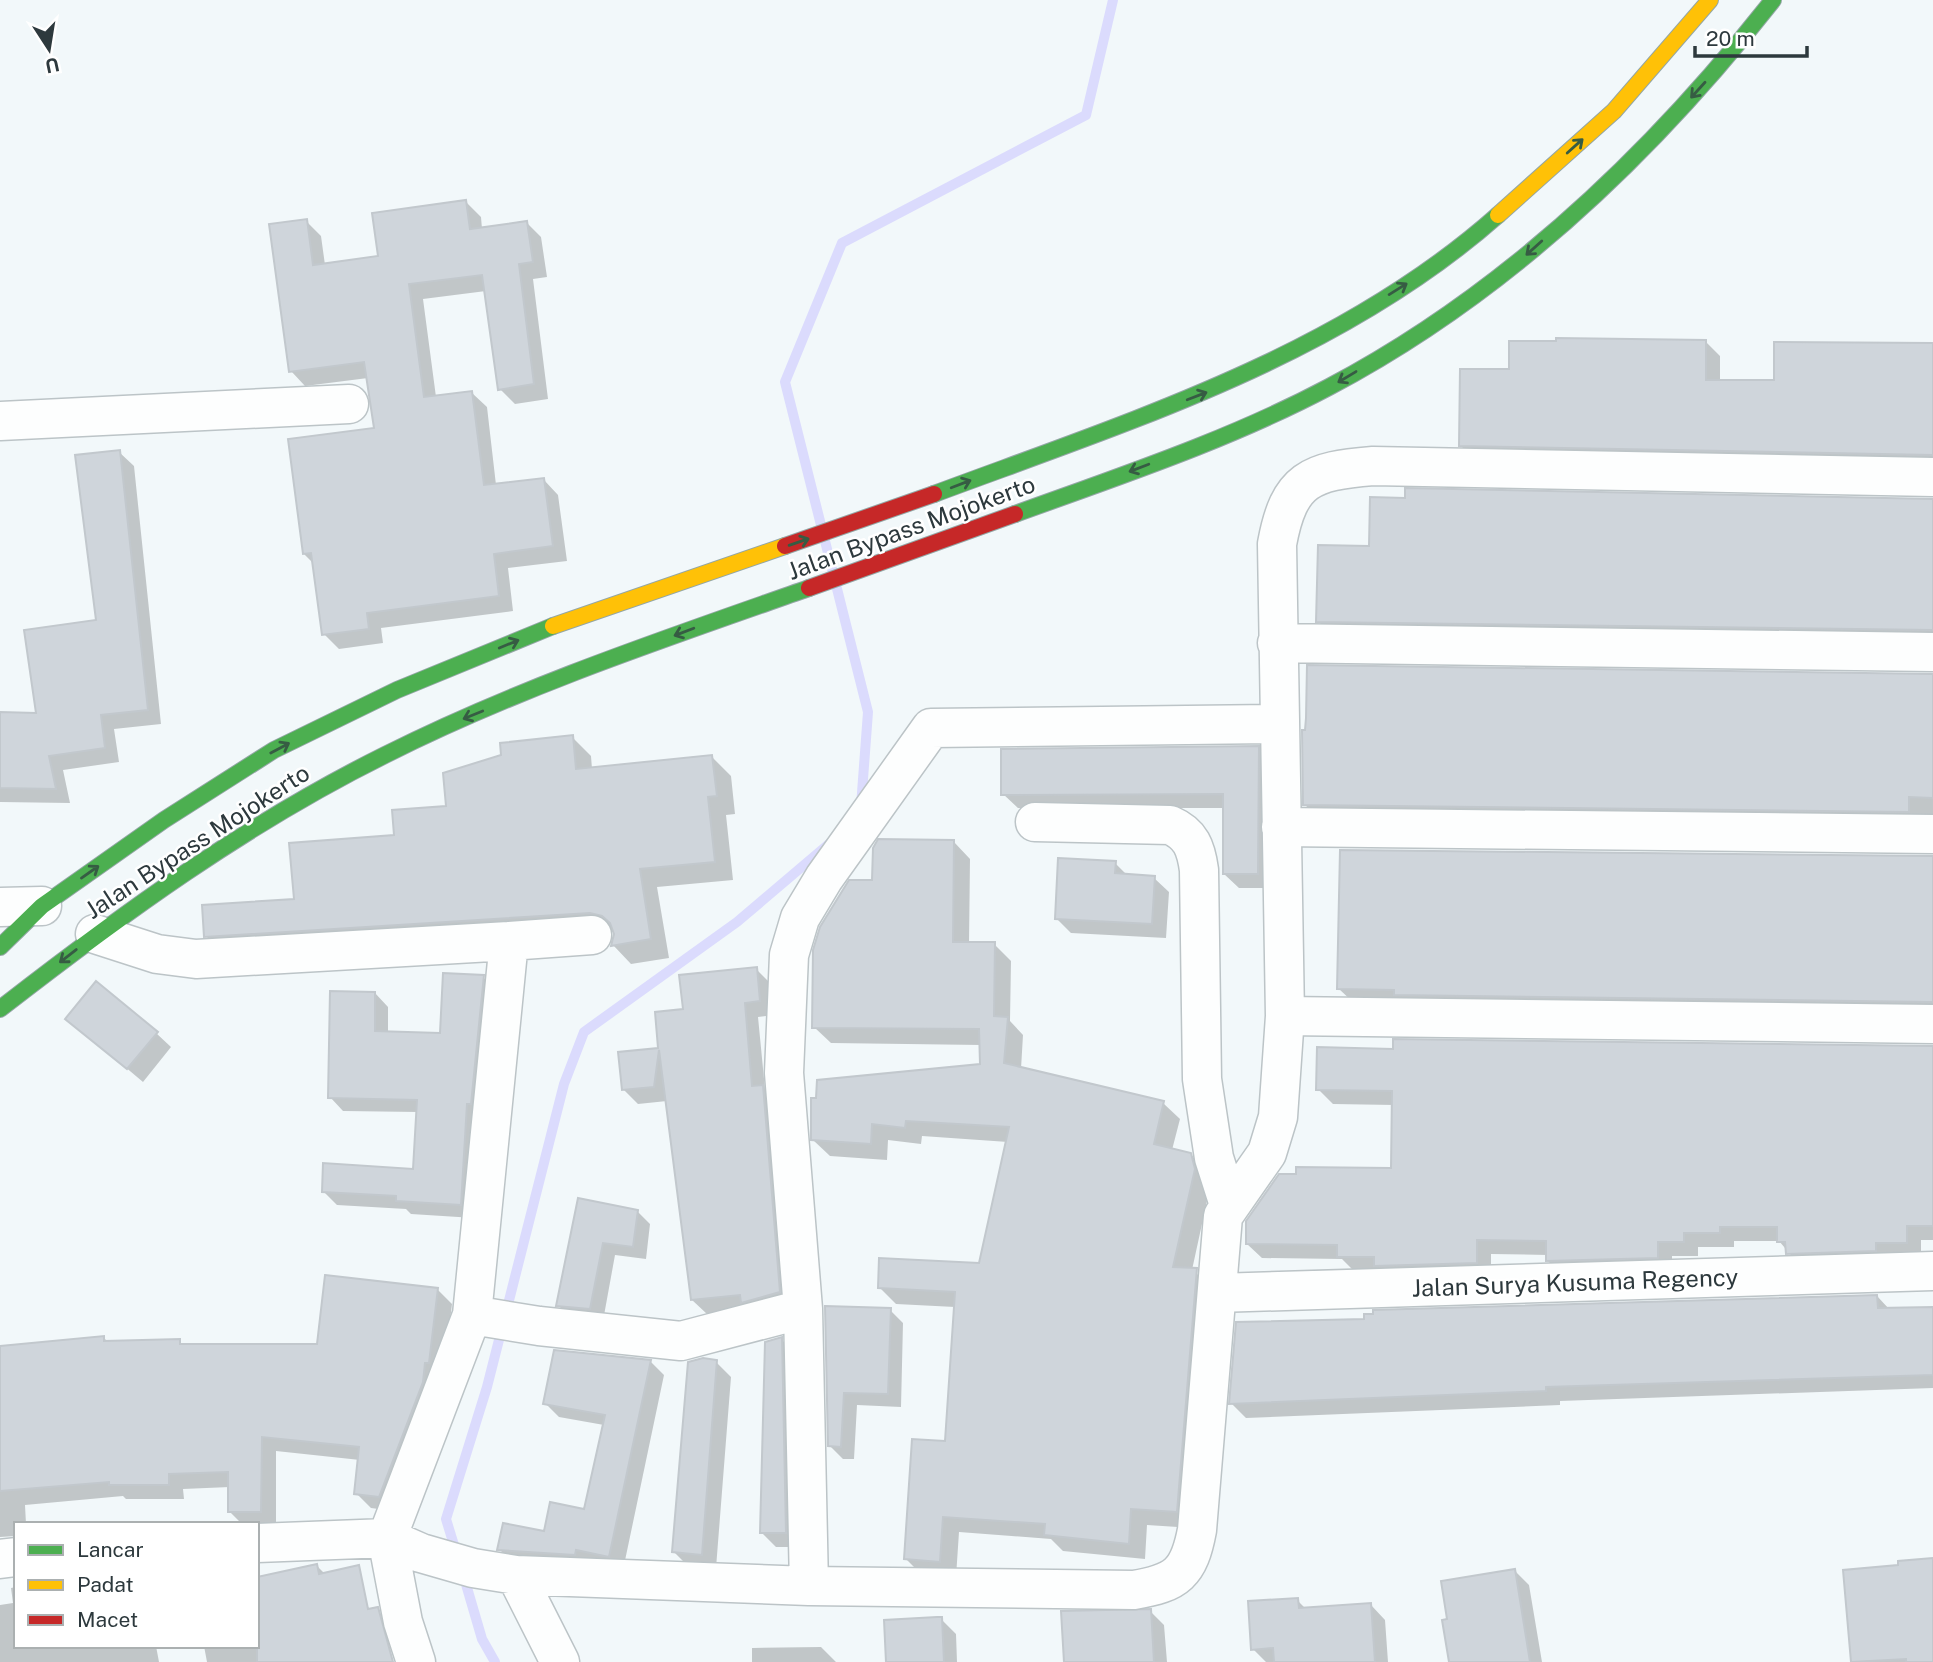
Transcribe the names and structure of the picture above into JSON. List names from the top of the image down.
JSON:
{
  "streets": {
    "highway": ["Jalan Bypass Mojokerto"],
    "street": ["Jalan Surya Kusuma Regency"]
  },
  "legend": ["Lancar", "Padat", "Macet"],
  "scale_bar": "20 m",
  "north": "bottom"
}
